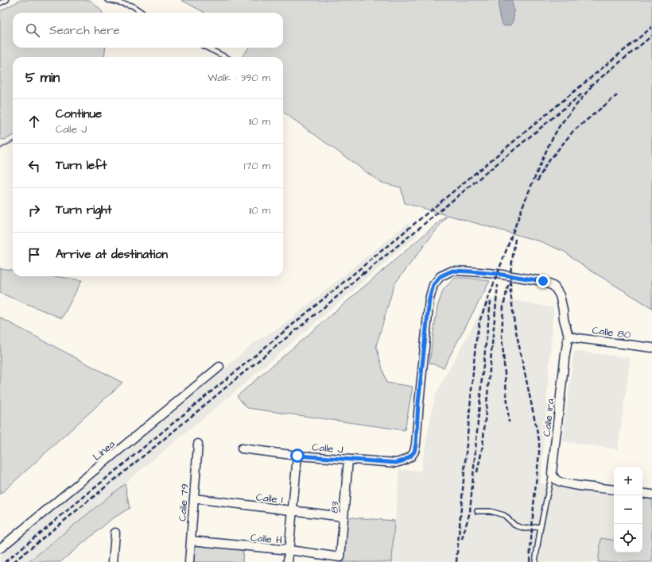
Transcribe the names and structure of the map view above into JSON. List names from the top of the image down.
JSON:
{
  "streets": {
    "street": [
      "Calle 80",
      "Calle 1ra",
      "Calle J",
      "Línea",
      "Calle I",
      "Calle 79",
      "83",
      "Calle H"
    ]
  },
  "crossings": [
    ["Calle 80", "Calle 1ra"],
    ["Calle 80", "Calle J"],
    ["Calle 1ra", "Calle J"],
    ["Calle J", "83"],
    ["Calle I", "Calle 79"],
    ["Calle I", "83"],
    ["Calle 79", "Calle H"],
    ["83", "Calle H"]
  ],
  "page": {
    "search": "Search here",
    "heading": ["5 min", "Walk · 390 m"],
    "list": [
      ["Continue", "Calle J", "110 m"],
      ["Turn left", "170 m"],
      ["Turn right", "110 m"],
      "Arrive at destination"
    ],
    "map_buttons": ["+", "−"]
  }
}
